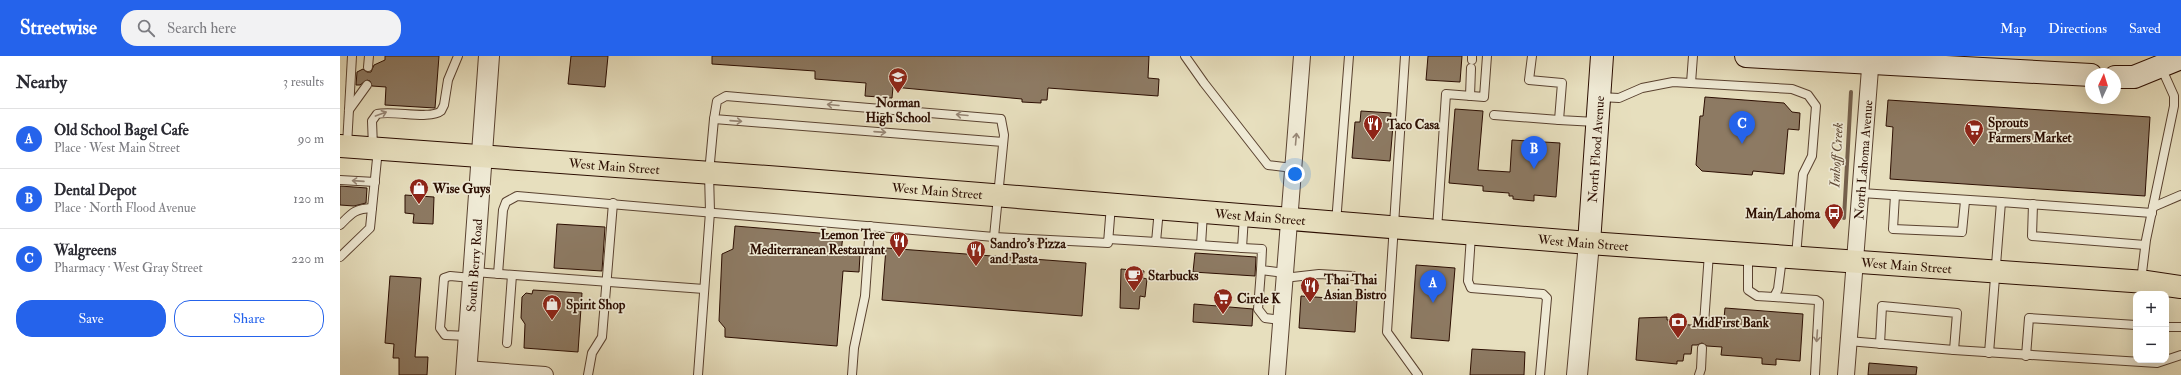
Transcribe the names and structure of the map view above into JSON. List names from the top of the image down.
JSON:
{
  "streets": {
    "main road": ["North Flood Avenue", "West Main Street"],
    "street": ["North Lahoma Avenue", "South Berry Road"]
  },
  "crossings": [
    ["North Flood Avenue", "West Main Street"],
    ["North Lahoma Avenue", "West Main Street"],
    ["West Main Street", "South Berry Road"]
  ],
  "water": ["Imhoff Creek"],
  "places": {
    "school or university": ["Norman High School"],
    "restaurant": [
      "Taco Casa",
      "Lemon Tree Mediterranean Restaurant",
      "Sandro's Pizza and Pasta",
      "Thai Thai Asian Bistro"
    ],
    "supermarket": ["Sprouts Farmers Market", "Circle K"],
    "shop": ["Wise Guys", "Spirit Shop"],
    "bus stop": ["Main/Lahoma"],
    "cafe": ["Starbucks"],
    "bank": ["MidFirst Bank"]
  },
  "north": "top",
  "page": {
    "header": "Streetwise",
    "search": "Search here",
    "nav": ["Map", "Directions", "Saved"],
    "heading": ["Nearby", "3 results"],
    "list": [
      {
        "mark": "A",
        "name": "Old School Bagel Cafe",
        "note": "Place · West Main Street",
        "value": "90 m"
      },
      {
        "mark": "B",
        "name": "Dental Depot",
        "note": "Place · North Flood Avenue",
        "value": "120 m"
      },
      {
        "mark": "C",
        "name": "Walgreens",
        "note": "Pharmacy · West Gray Street",
        "value": "220 m"
      }
    ],
    "pins": ["C", "B", "A"],
    "buttons": ["Save", "Share"],
    "map_buttons": ["+", "−"]
  }
}
